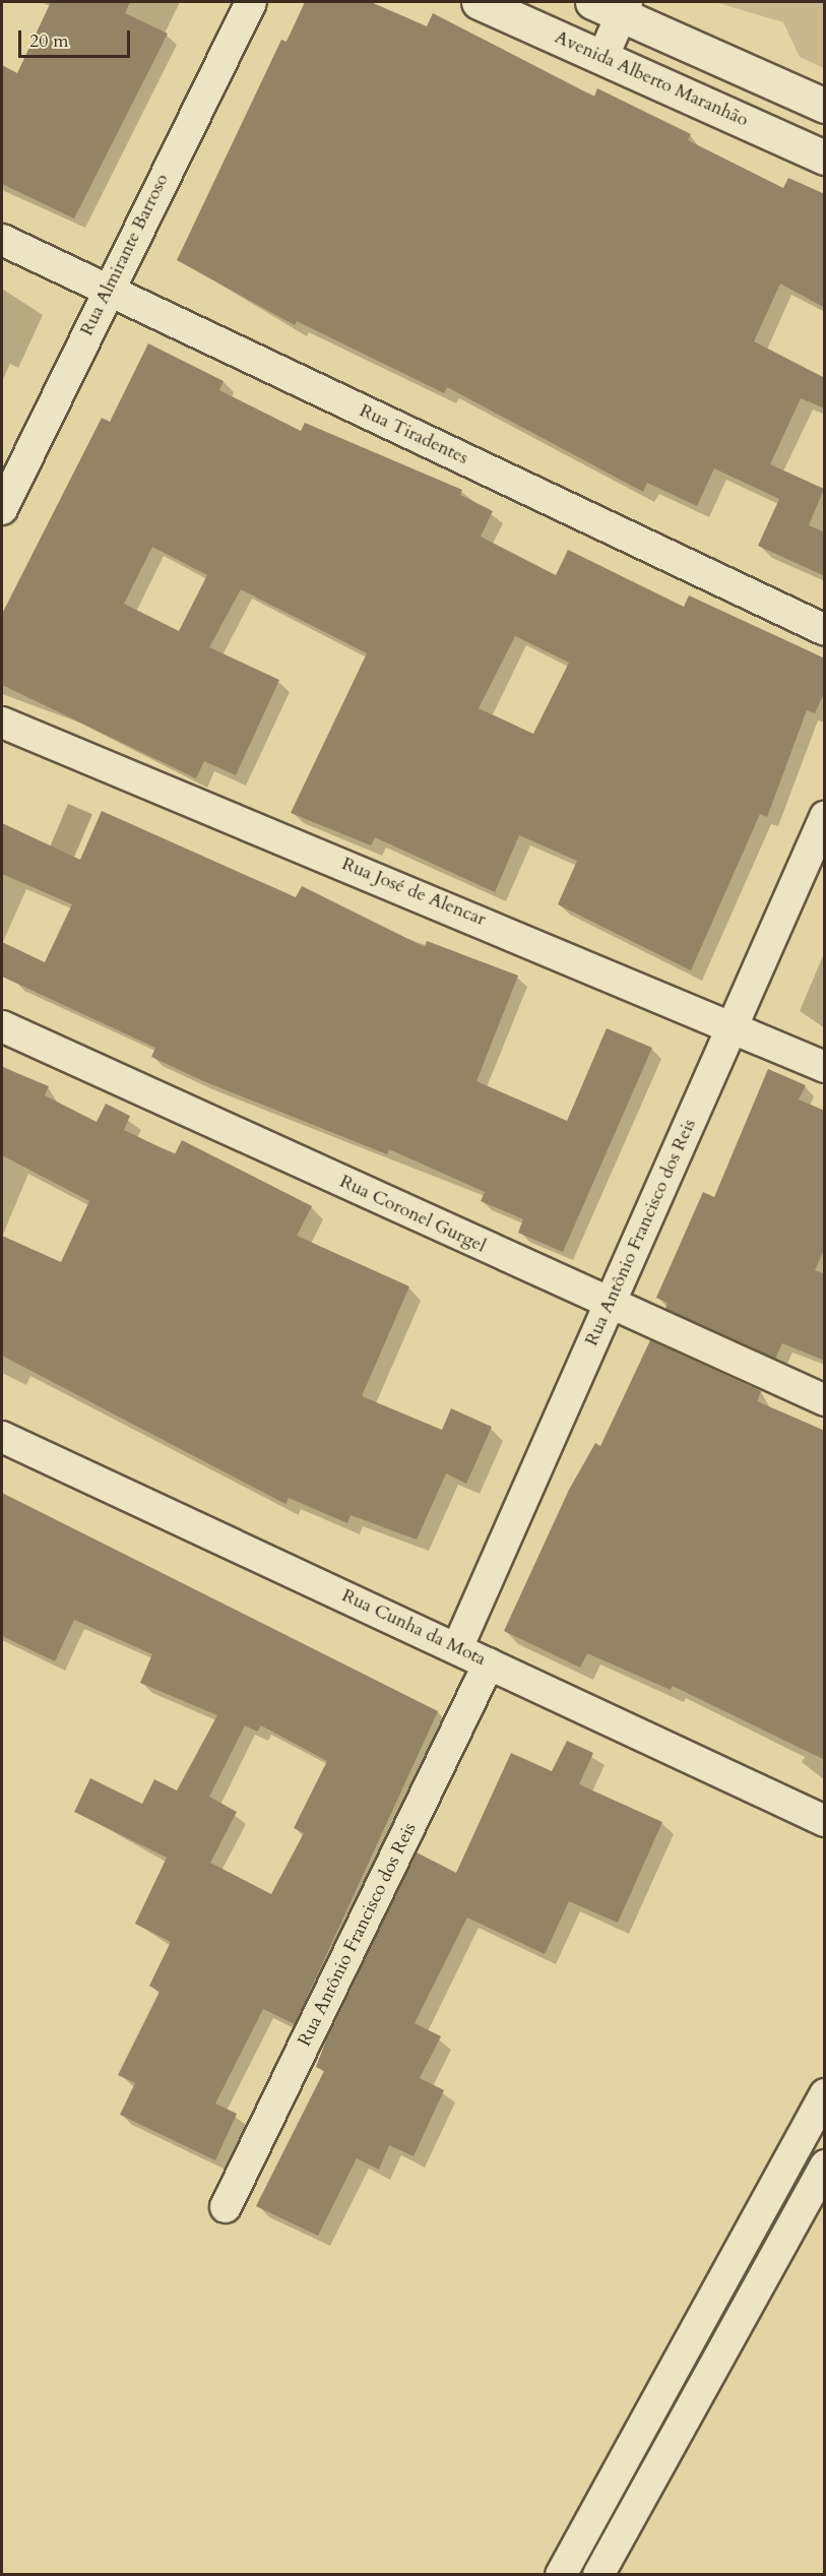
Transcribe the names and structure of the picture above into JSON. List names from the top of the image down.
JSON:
{
  "streets": {
    "main road": ["Avenida Alberto Maranhão"],
    "street": [
      "Rua Almirante Barroso",
      "Rua Tiradentes",
      "Rua José de Alencar",
      "Rua Coronel Gurgel",
      "Rua Antônio Francisco dos Reis",
      "Rua Cunha da Mota"
    ]
  },
  "crossings": [
    ["Rua Almirante Barroso", "Rua Tiradentes"],
    ["Rua José de Alencar", "Rua Antônio Francisco dos Reis"],
    ["Rua Coronel Gurgel", "Rua Antônio Francisco dos Reis"],
    ["Rua Antônio Francisco dos Reis", "Rua Cunha da Mota"]
  ],
  "scale_bar": "20 m"
}
